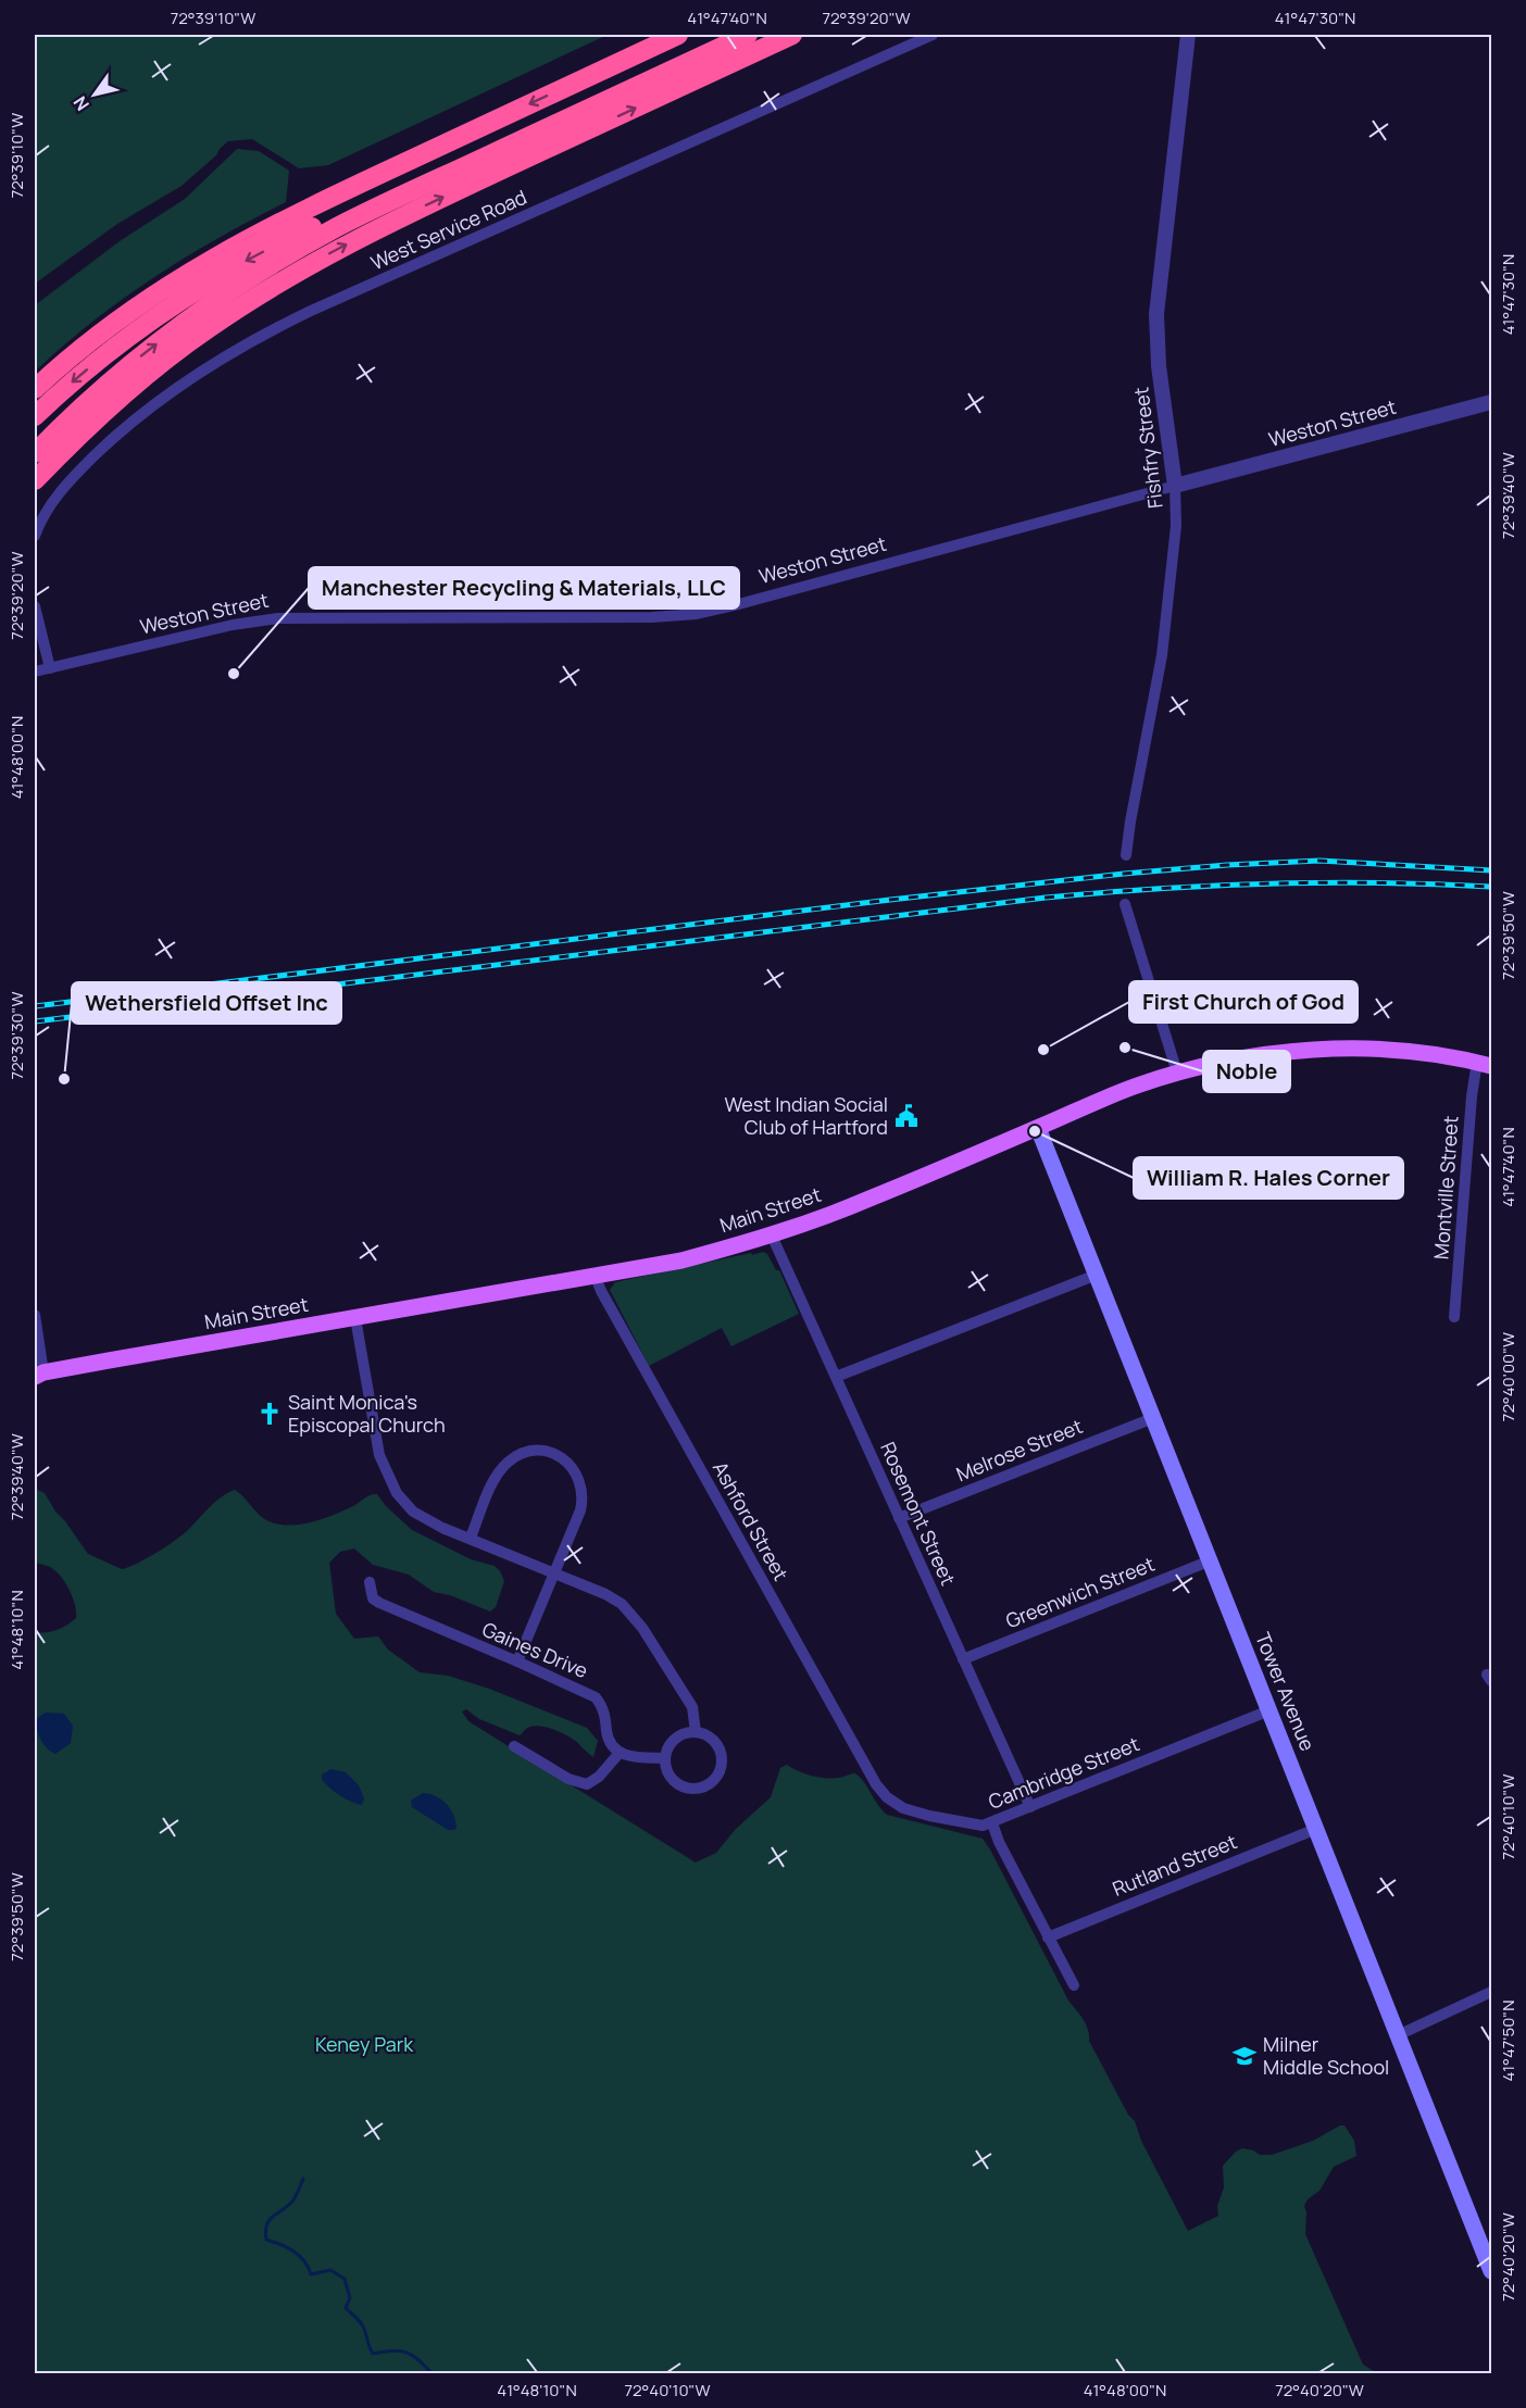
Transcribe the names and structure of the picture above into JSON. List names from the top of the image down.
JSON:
{
  "streets": {
    "main road": ["Main Street", "Tower Avenue"],
    "street": [
      "West Service Road",
      "Weston Street",
      "Fishfry Street",
      "Montville Street",
      "Melrose Street",
      "Rosemont Street",
      "Ashford Street",
      "Greenwich Street",
      "Gaines Drive",
      "Cambridge Street",
      "Rutland Street"
    ]
  },
  "crossings": [
    ["Weston Street", "Fishfry Street"],
    ["Montville Street", "Main Street"],
    ["Main Street", "Rosemont Street"],
    ["Main Street", "Ashford Street"],
    ["Main Street", "Tower Avenue"],
    ["Melrose Street", "Rosemont Street"],
    ["Melrose Street", "Tower Avenue"],
    ["Rosemont Street", "Greenwich Street"],
    ["Rosemont Street", "Cambridge Street"],
    ["Ashford Street", "Cambridge Street"],
    ["Greenwich Street", "Tower Avenue"],
    ["Tower Avenue", "Cambridge Street"],
    ["Tower Avenue", "Rutland Street"]
  ],
  "parks": ["Keney Park"],
  "places": {
    "other": [
      "Manchester Recycling & Materials, LLC",
      "Noble",
      "First Church of God",
      "Wethersfield Offset Inc",
      "William R. Hales Corner"
    ],
    "public building": ["West Indian Social Club of Hartford"],
    "church": ["Saint Monica's Episcopal Church"],
    "school or university": ["Milner Middle School"]
  },
  "north": "bottom left",
  "coordinates": [
    "72°39'10\"W",
    "41°47'40\"N",
    "72°39'20\"W",
    "41°47'30\"N",
    "72°39'40\"W",
    "41°48'00\"N",
    "72°39'50\"W",
    "72°39'30\"W",
    "72°40'00\"W",
    "41°48'10\"N",
    "72°40'10\"W",
    "41°47'50\"N",
    "72°40'20\"W"
  ]
}
